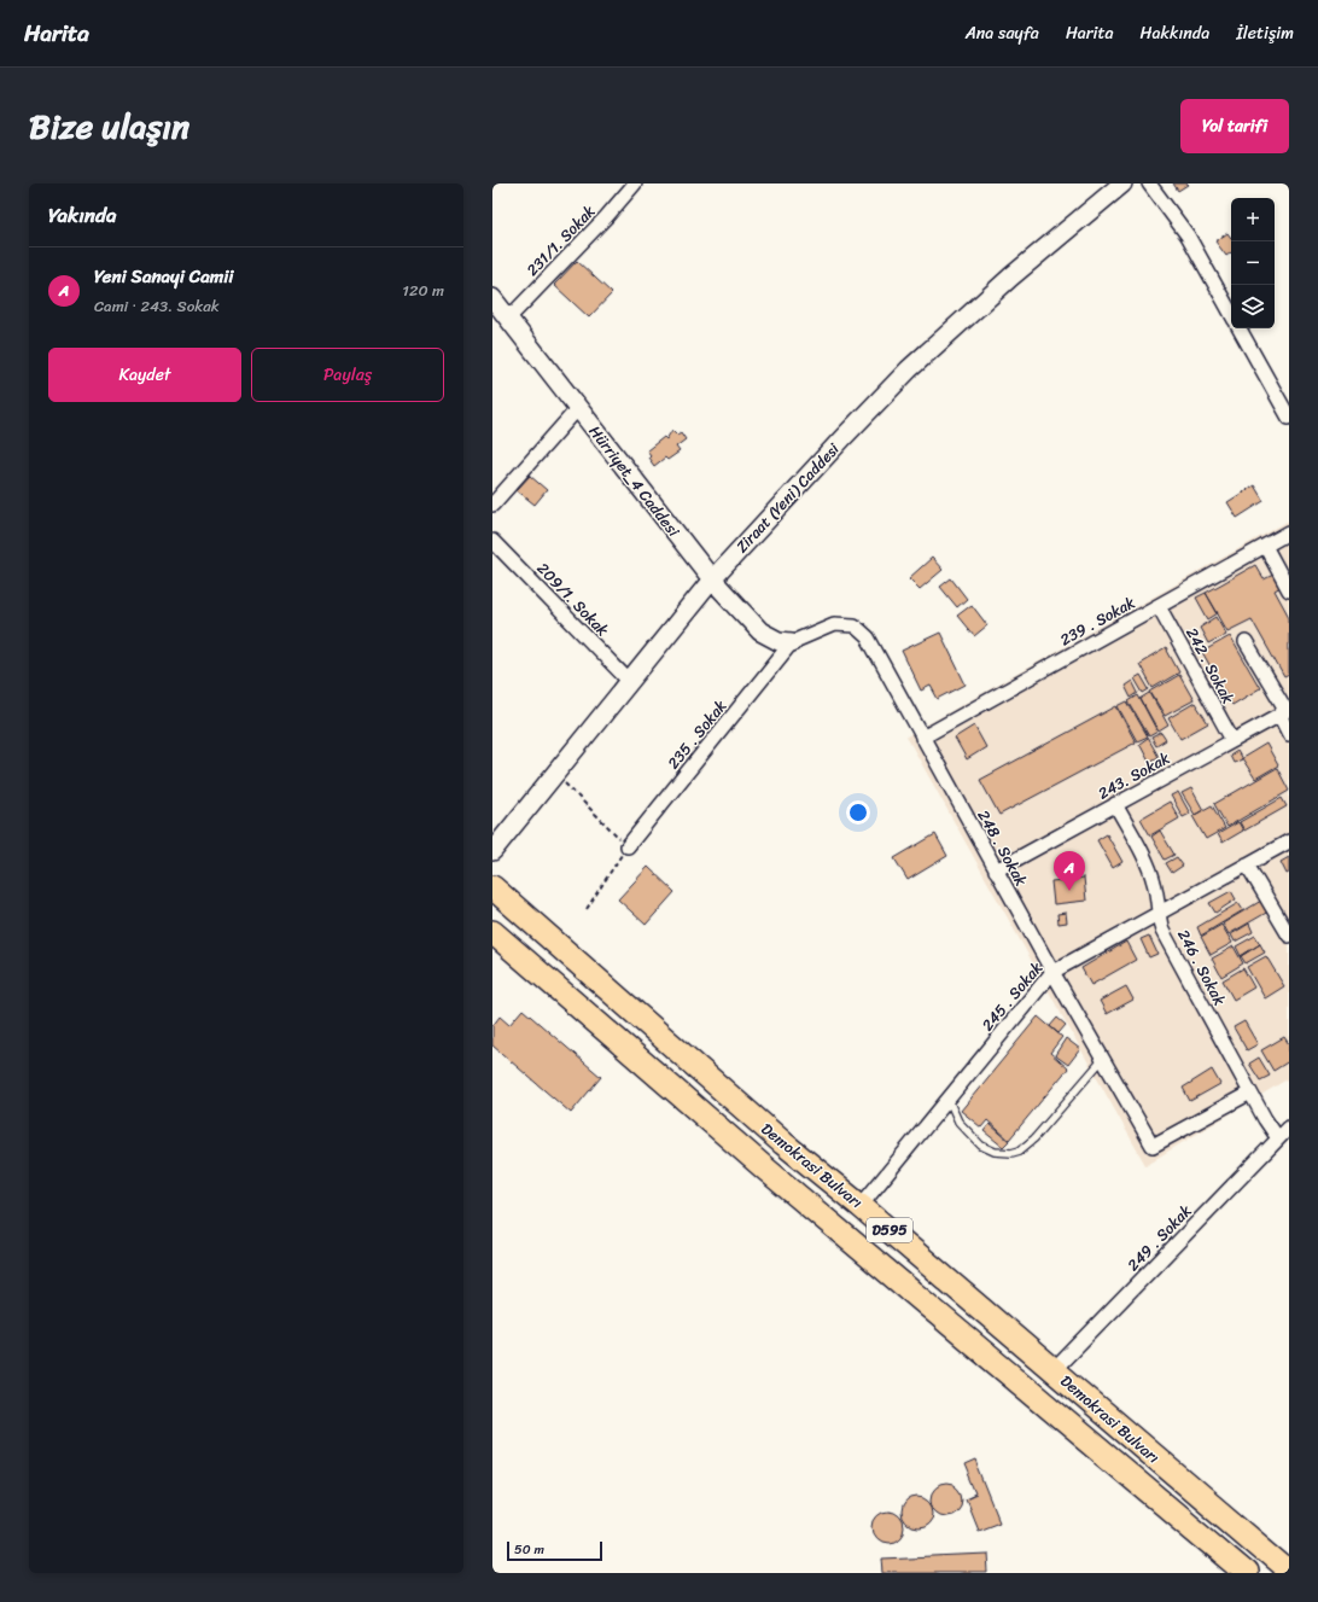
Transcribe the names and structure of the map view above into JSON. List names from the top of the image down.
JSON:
{
  "streets": {
    "highway": ["Demokrasi Bulvarı", "D595"],
    "street": [
      "231/1. Sokak",
      "Hürriyet_4 Caddesi",
      "Ziraat (Yeni) Caddesi",
      "209/1. Sokak",
      "239 . Sokak",
      "242 . Sokak",
      "235 . Sokak",
      "243. Sokak",
      "248 . Sokak",
      "246 . Sokak",
      "245 . Sokak",
      "249 . Sokak"
    ]
  },
  "crossings": [
    ["231/1. Sokak", "Hürriyet_4 Caddesi"],
    ["Hürriyet_4 Caddesi", "Ziraat (Yeni) Caddesi"],
    ["Hürriyet_4 Caddesi", "235 . Sokak"],
    ["Hürriyet_4 Caddesi", "248 . Sokak"],
    ["Ziraat (Yeni) Caddesi", "209/1. Sokak"],
    ["239 . Sokak", "242 . Sokak"],
    ["239 . Sokak", "248 . Sokak"],
    ["242 . Sokak", "243. Sokak"],
    ["235 . Sokak", "248 . Sokak"],
    ["243. Sokak", "248 . Sokak"],
    ["243. Sokak", "246 . Sokak"],
    ["248 . Sokak", "246 . Sokak"],
    ["248 . Sokak", "245 . Sokak"],
    ["246 . Sokak", "245 . Sokak"],
    ["246 . Sokak", "249 . Sokak"],
    ["245 . Sokak", "Demokrasi Bulvarı"],
    ["Demokrasi Bulvarı", "249 . Sokak"]
  ],
  "scale_bar": "50 m",
  "page": {
    "header": "Harita",
    "nav": [
      "Ana sayfa",
      "Harita",
      "Hakkında",
      "İletişim"
    ],
    "title": "Bize ulaşın",
    "buttons": [
      "Yol tarifi",
      ["Kaydet", "Paylaş"]
    ],
    "heading": "Yakında",
    "map_buttons": ["+", "−"],
    "list": [
      {
        "mark": "A",
        "name": "Yeni Sanayi Camii",
        "note": "Cami · 243. Sokak",
        "value": "120 m"
      }
    ],
    "pins": "A",
    "scale": "50 m"
  }
}
